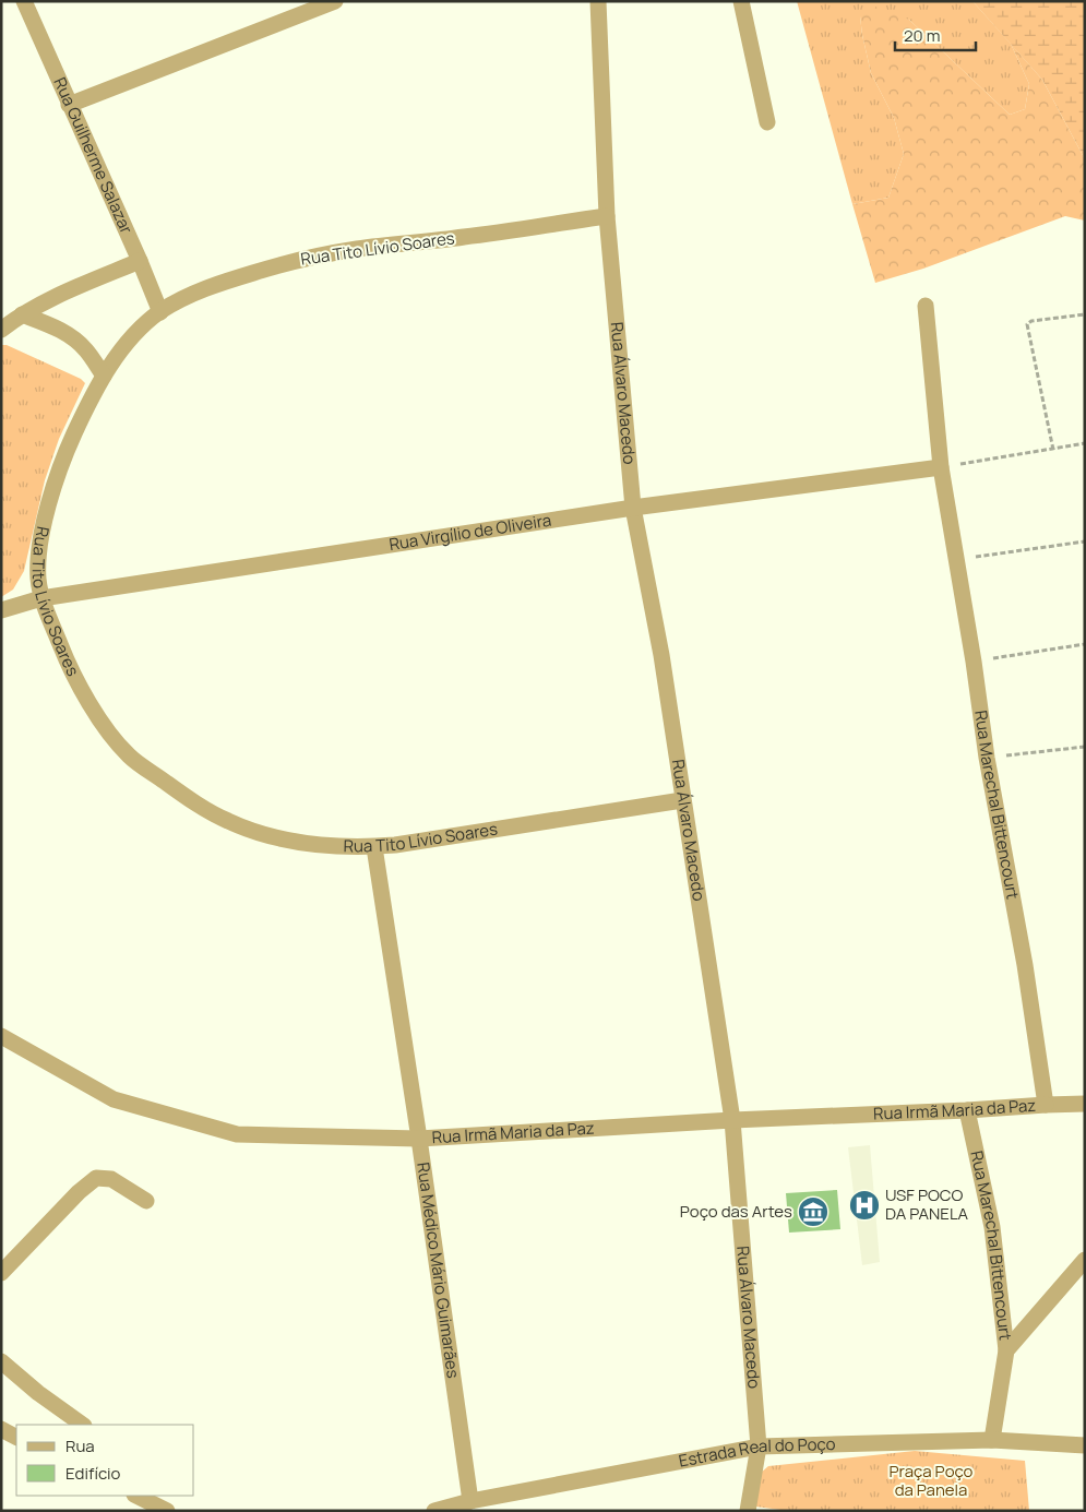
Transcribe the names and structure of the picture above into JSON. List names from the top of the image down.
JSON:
{
  "streets": {
    "street": [
      "Rua Guilherme Salazar",
      "Rua Tito Lívio Soares",
      "Rua Álvaro Macedo",
      "Rua Virgílio de Oliveira",
      "Rua Marechal Bittencourt",
      "Rua Irmã Maria da Paz",
      "Rua Médico Mário Guimarães",
      "Estrada Real do Poço"
    ]
  },
  "crossings": [
    ["Rua Guilherme Salazar", "Rua Tito Lívio Soares"],
    ["Rua Tito Lívio Soares", "Rua Álvaro Macedo"],
    ["Rua Tito Lívio Soares", "Rua Virgílio de Oliveira"],
    ["Rua Tito Lívio Soares", "Rua Médico Mário Guimarães"],
    ["Rua Álvaro Macedo", "Rua Virgílio de Oliveira"],
    ["Rua Álvaro Macedo", "Rua Irmã Maria da Paz"],
    ["Rua Álvaro Macedo", "Estrada Real do Poço"],
    ["Rua Virgílio de Oliveira", "Rua Marechal Bittencourt"],
    ["Rua Marechal Bittencourt", "Rua Irmã Maria da Paz"],
    ["Rua Marechal Bittencourt", "Estrada Real do Poço"],
    ["Rua Irmã Maria da Paz", "Rua Médico Mário Guimarães"],
    ["Rua Médico Mário Guimarães", "Estrada Real do Poço"]
  ],
  "parks": ["Praça Poço da Panela"],
  "places": {
    "hospital": ["USF POCO DA PANELA"],
    "museum": ["Poço das Artes"]
  },
  "legend": ["Rua", "Edifício"],
  "scale_bar": "20 m"
}
